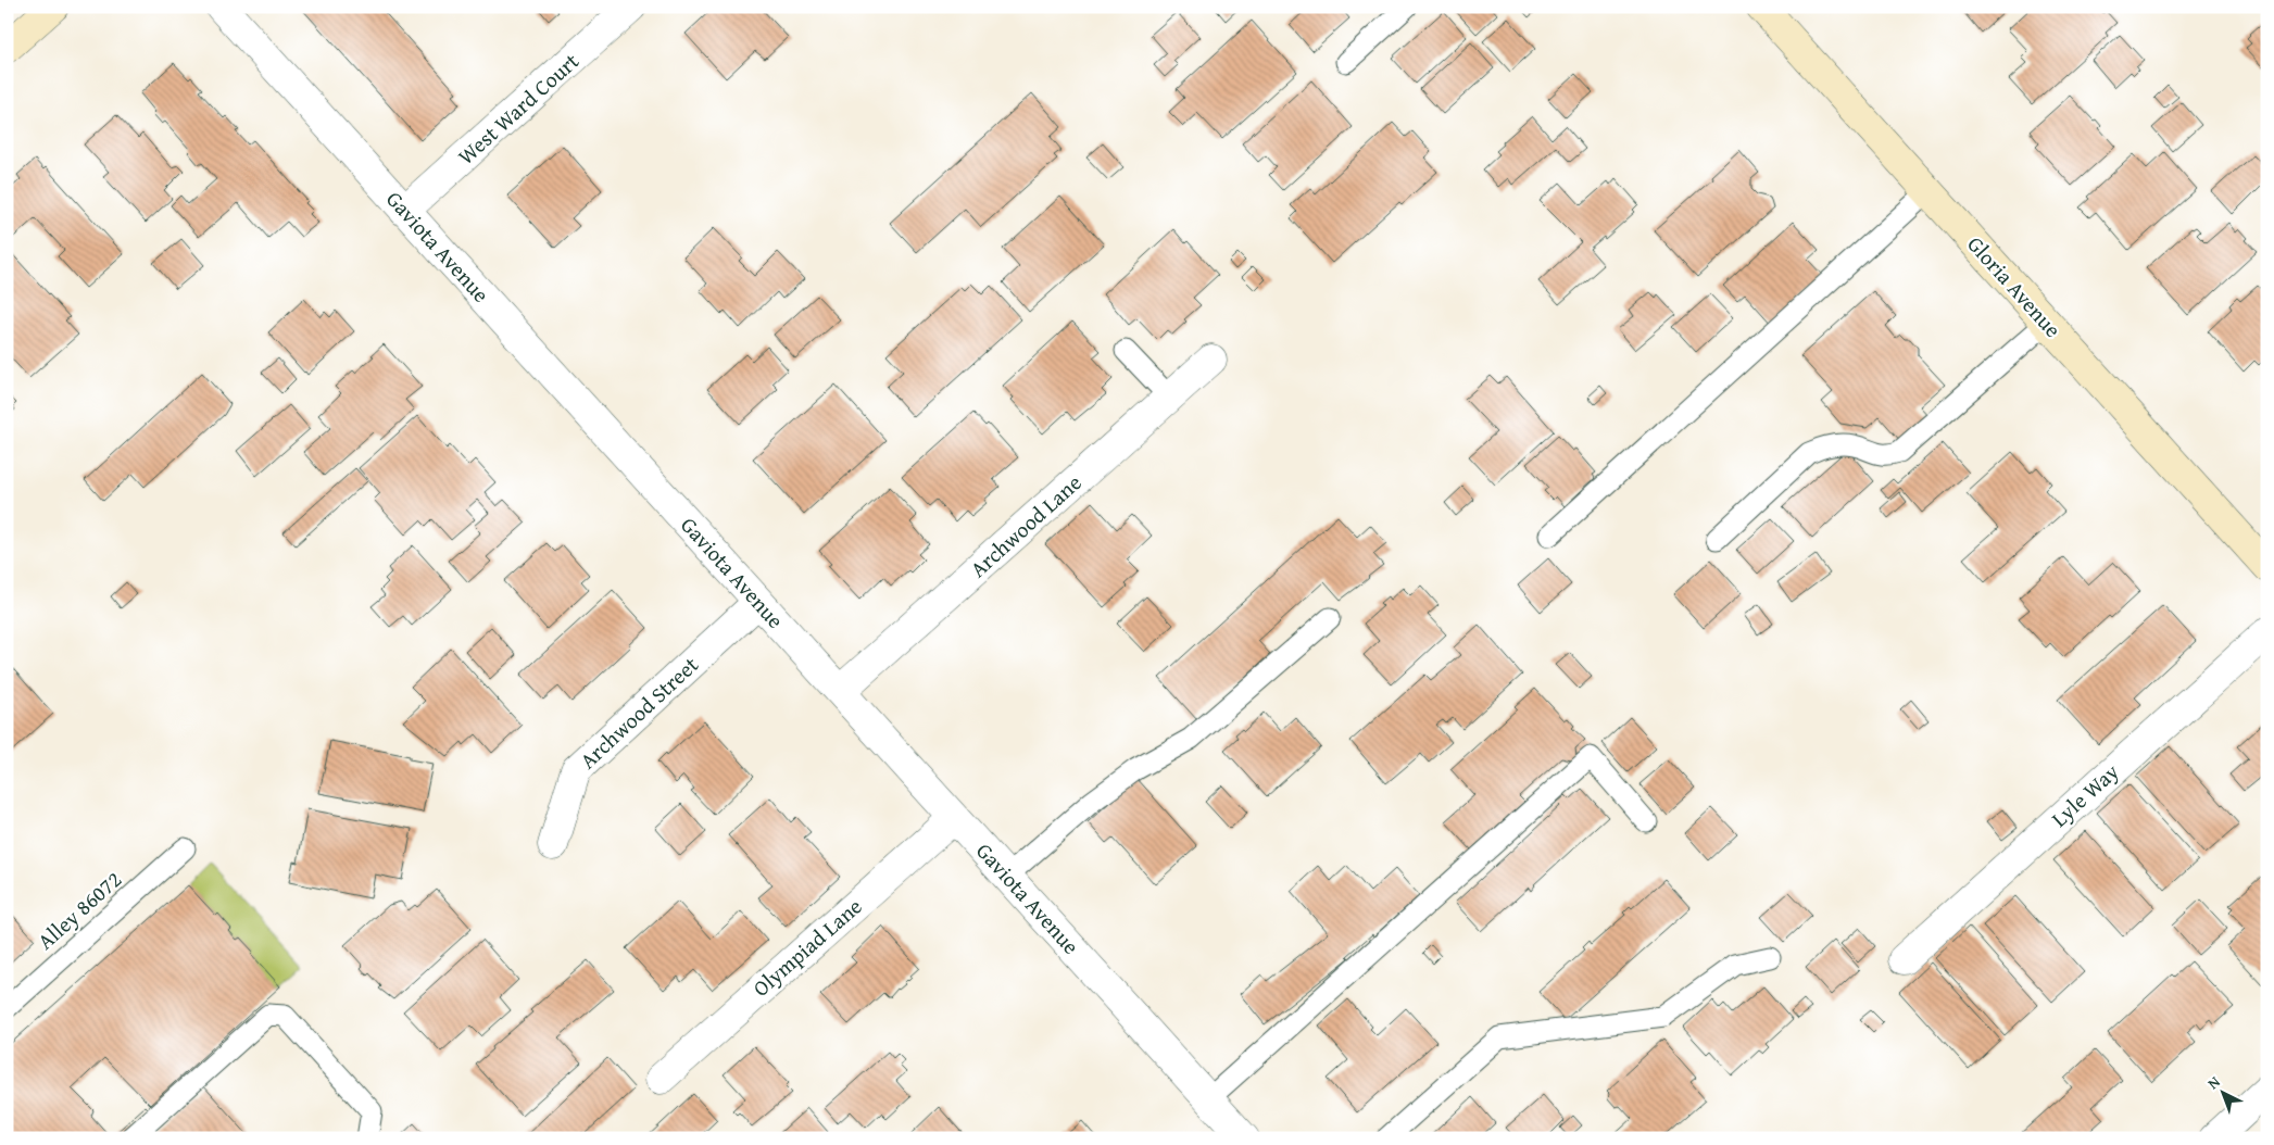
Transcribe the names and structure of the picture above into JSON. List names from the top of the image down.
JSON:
{
  "streets": {
    "street": [
      "West Ward Court",
      "Gaviota Avenue",
      "Gloria Avenue",
      "Archwood Lane",
      "Archwood Street",
      "Lyle Way",
      "Olympiad Lane"
    ],
    "lane": ["Alley 86072"]
  },
  "crossings": [
    ["West Ward Court", "Gaviota Avenue"],
    ["Gaviota Avenue", "Archwood Lane"],
    ["Gaviota Avenue", "Archwood Street"],
    ["Gaviota Avenue", "Olympiad Lane"]
  ],
  "north": "top left"
}
